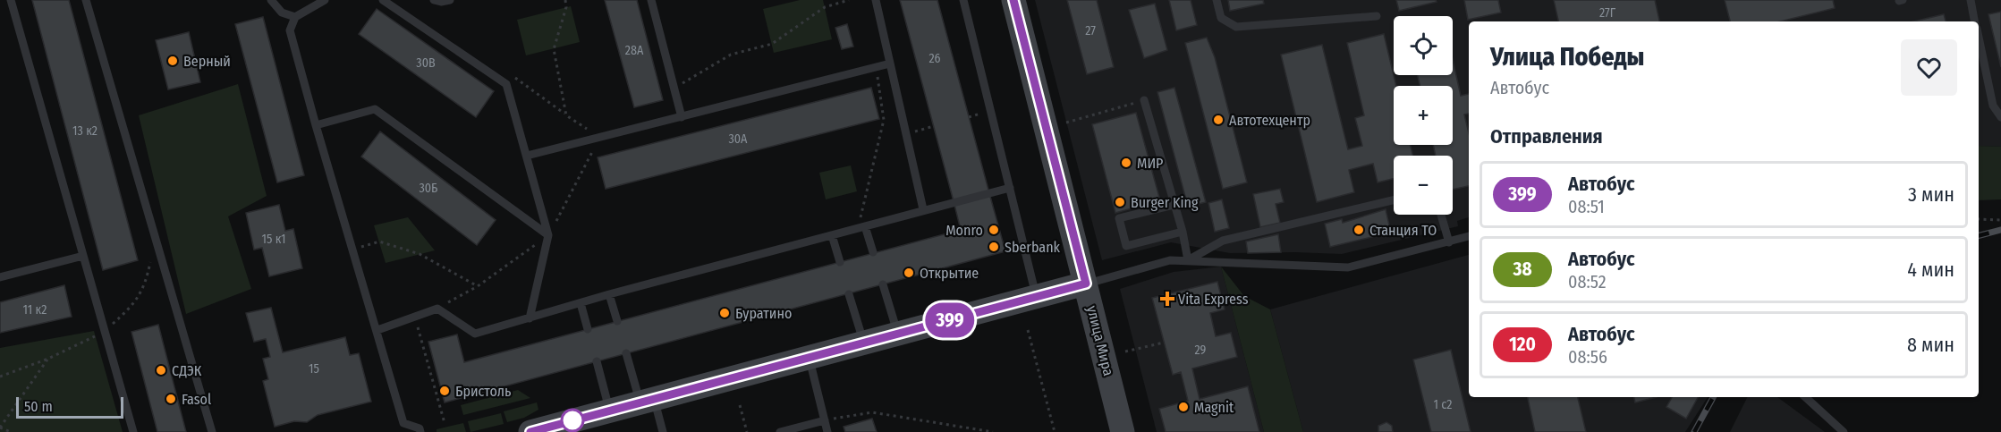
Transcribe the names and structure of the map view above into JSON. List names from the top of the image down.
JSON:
{
  "streets": {
    "main road": ["улица Мира"]
  },
  "places": {
    "other": [
      "Верный",
      "Автотехцентр",
      "МИР",
      "Burger King",
      "Monro",
      "Станция ТО",
      "Sberbank",
      "Открытие",
      "Буратино",
      "СДЭК",
      "Бристоль",
      "Fasol",
      "Magnit"
    ],
    "health": ["Vita Express"]
  },
  "lines": ["bus line 399"],
  "house_numbers": [
    "27Г",
    "27",
    "28А",
    "26",
    "30В",
    "13 к2",
    "30А",
    "30Б",
    "15 к1",
    "11 к2",
    "29",
    "15",
    "1 с2"
  ],
  "scale_bar": "50 m",
  "page": {
    "on_map": "399",
    "map_buttons": ["+", "−"],
    "heading": [
      ["Улица Победы", "Автобус"],
      "Отправления"
    ],
    "list": [
      {
        "mark": "399",
        "name": "Автобус",
        "note": "08:51",
        "value": "3 мин"
      },
      {
        "mark": "38",
        "name": "Автобус",
        "note": "08:52",
        "value": "4 мин"
      },
      {
        "mark": "120",
        "name": "Автобус",
        "note": "08:56",
        "value": "8 мин"
      }
    ],
    "scale": "50 m"
  }
}
